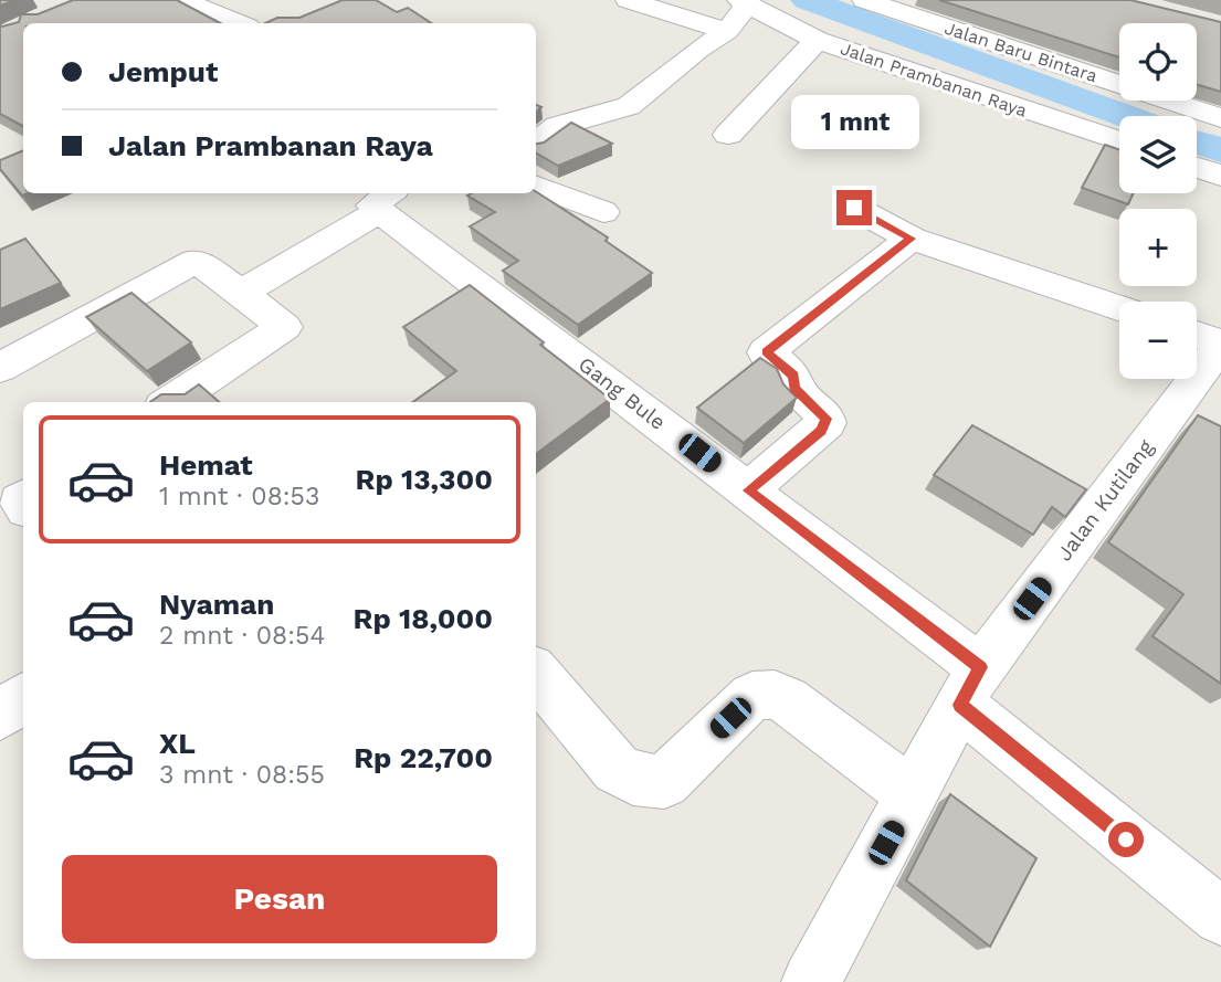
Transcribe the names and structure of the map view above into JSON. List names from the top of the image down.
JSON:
{
  "streets": {
    "street": [
      "Jalan Baru Bintara",
      "Jalan Prambanan Raya",
      "Gang Bule",
      "Jalan Kutilang"
    ]
  },
  "crossings": [
    ["Gang Bule", "Jalan Kutilang"]
  ],
  "page": {
    "map_buttons": ["+", "−"],
    "banner": ["Jemput", "Jalan Prambanan Raya"],
    "bubble": "1 mnt",
    "list": [
      {
        "name": "Hemat",
        "note": "1 mnt · 08:53",
        "value": "Rp 13,300"
      },
      {
        "name": "Nyaman",
        "note": "2 mnt · 08:54",
        "value": "Rp 18,000"
      },
      {
        "name": "XL",
        "note": "3 mnt · 08:55",
        "value": "Rp 22,700"
      }
    ],
    "buttons": "Pesan"
  }
}
